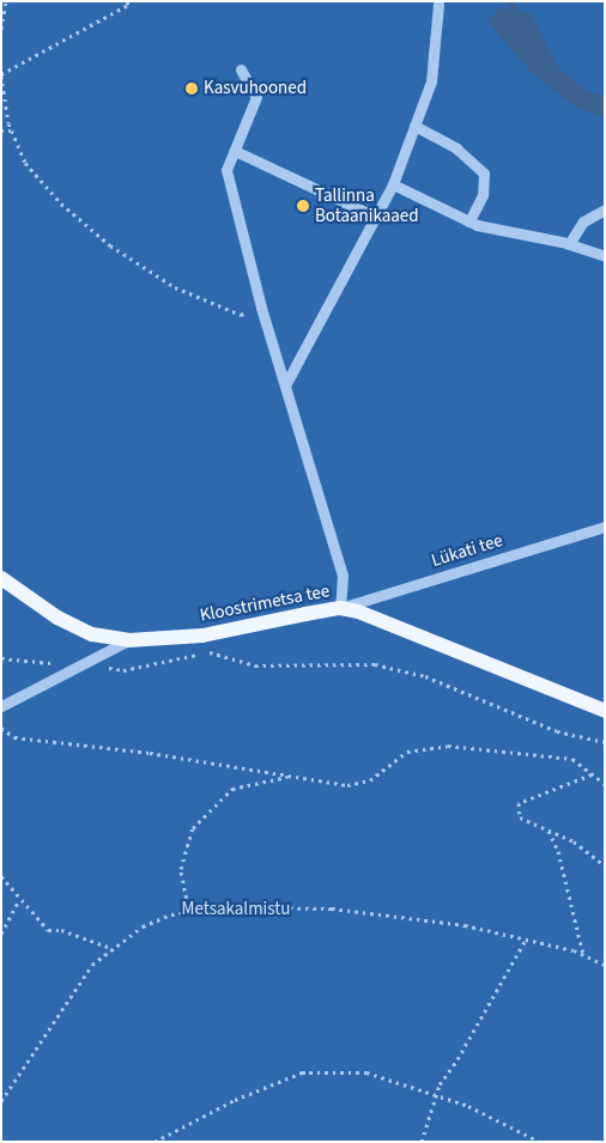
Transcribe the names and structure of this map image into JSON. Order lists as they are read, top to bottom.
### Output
{
  "streets": {
    "main road": ["Kloostrimetsa tee"],
    "street": ["Lükati tee"]
  },
  "crossings": [
    ["Lükati tee", "Kloostrimetsa tee"]
  ],
  "parks": ["Metsakalmistu"],
  "places": ["Kasvuhooned", "Tallinna Botaanikaaed"]
}
